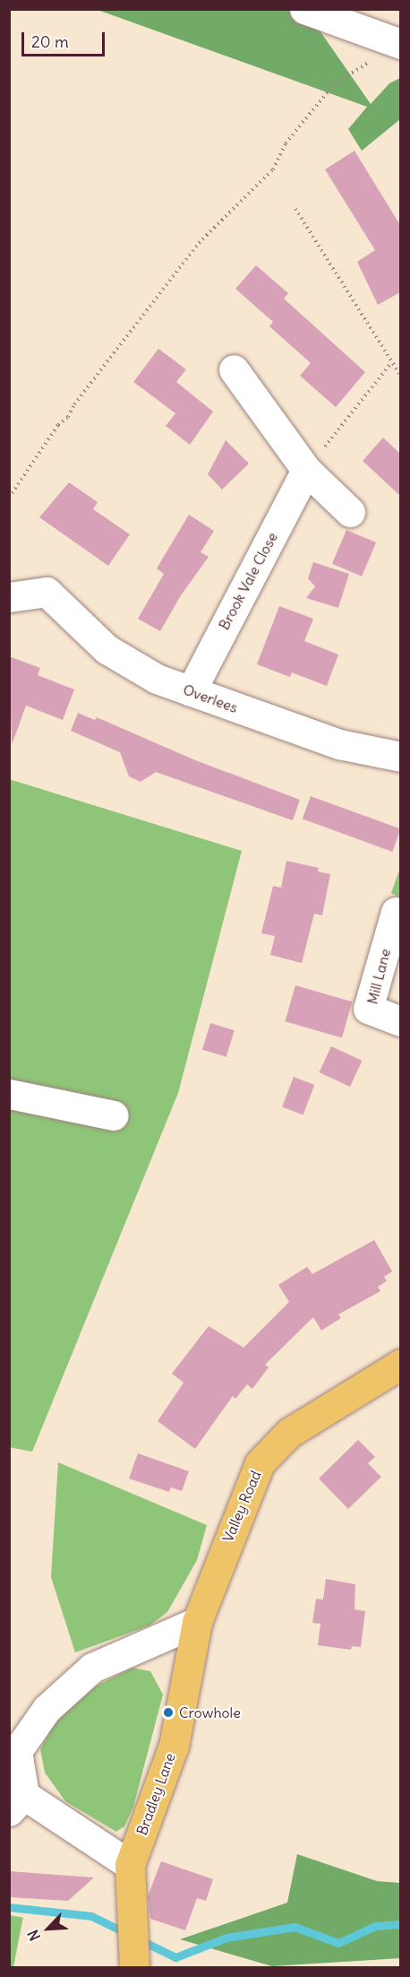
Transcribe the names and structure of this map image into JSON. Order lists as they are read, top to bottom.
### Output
{
  "streets": {
    "main road": ["Valley Road", "Bradley Lane"],
    "street": ["Brook Vale Close", "Overlees", "Mill Lane"]
  },
  "crossings": [
    ["Brook Vale Close", "Overlees"],
    ["Valley Road", "Bradley Lane"]
  ],
  "places": ["Crowhole"],
  "scale_bar": "20 m",
  "north": "bottom left"
}
